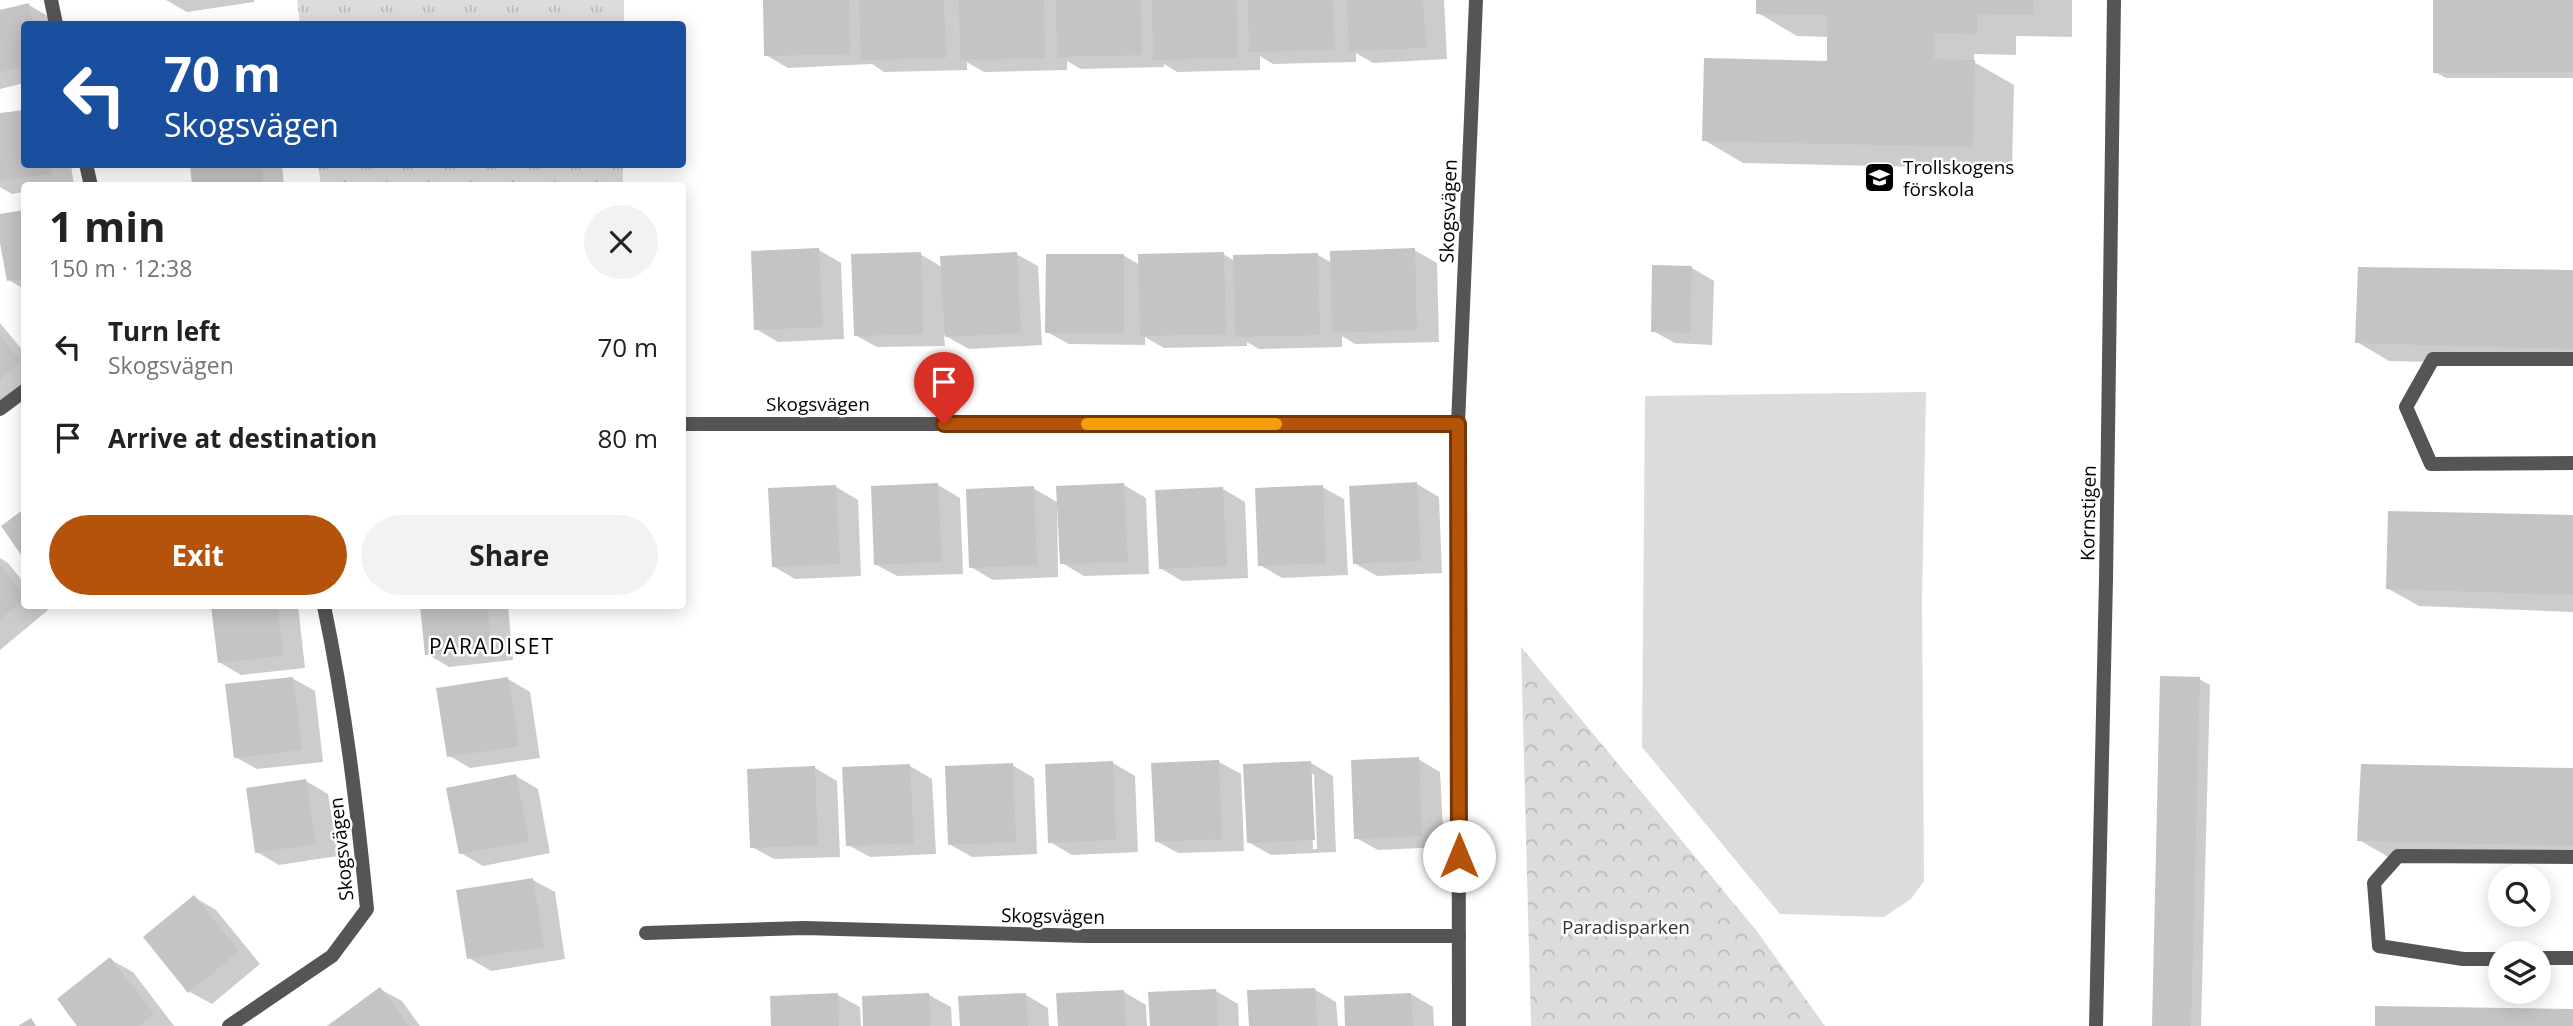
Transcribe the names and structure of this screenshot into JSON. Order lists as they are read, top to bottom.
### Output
{
  "streets": {
    "street": ["Skogsvägen", "Kornstigen"]
  },
  "districts": ["PARADISET"],
  "parks": ["Paradisparken"],
  "places": {
    "school or university": ["Trollskogens förskola"]
  },
  "page": {
    "turn": ["70 m", "Skogsvägen"],
    "heading": ["1 min", "150 m · 12:38"],
    "list": [
      {
        "name": "Turn left",
        "note": "Skogsvägen",
        "value": "70 m"
      },
      {
        "name": "Arrive at destination",
        "value": "80 m"
      }
    ],
    "buttons": ["Exit", "Share"]
  }
}
